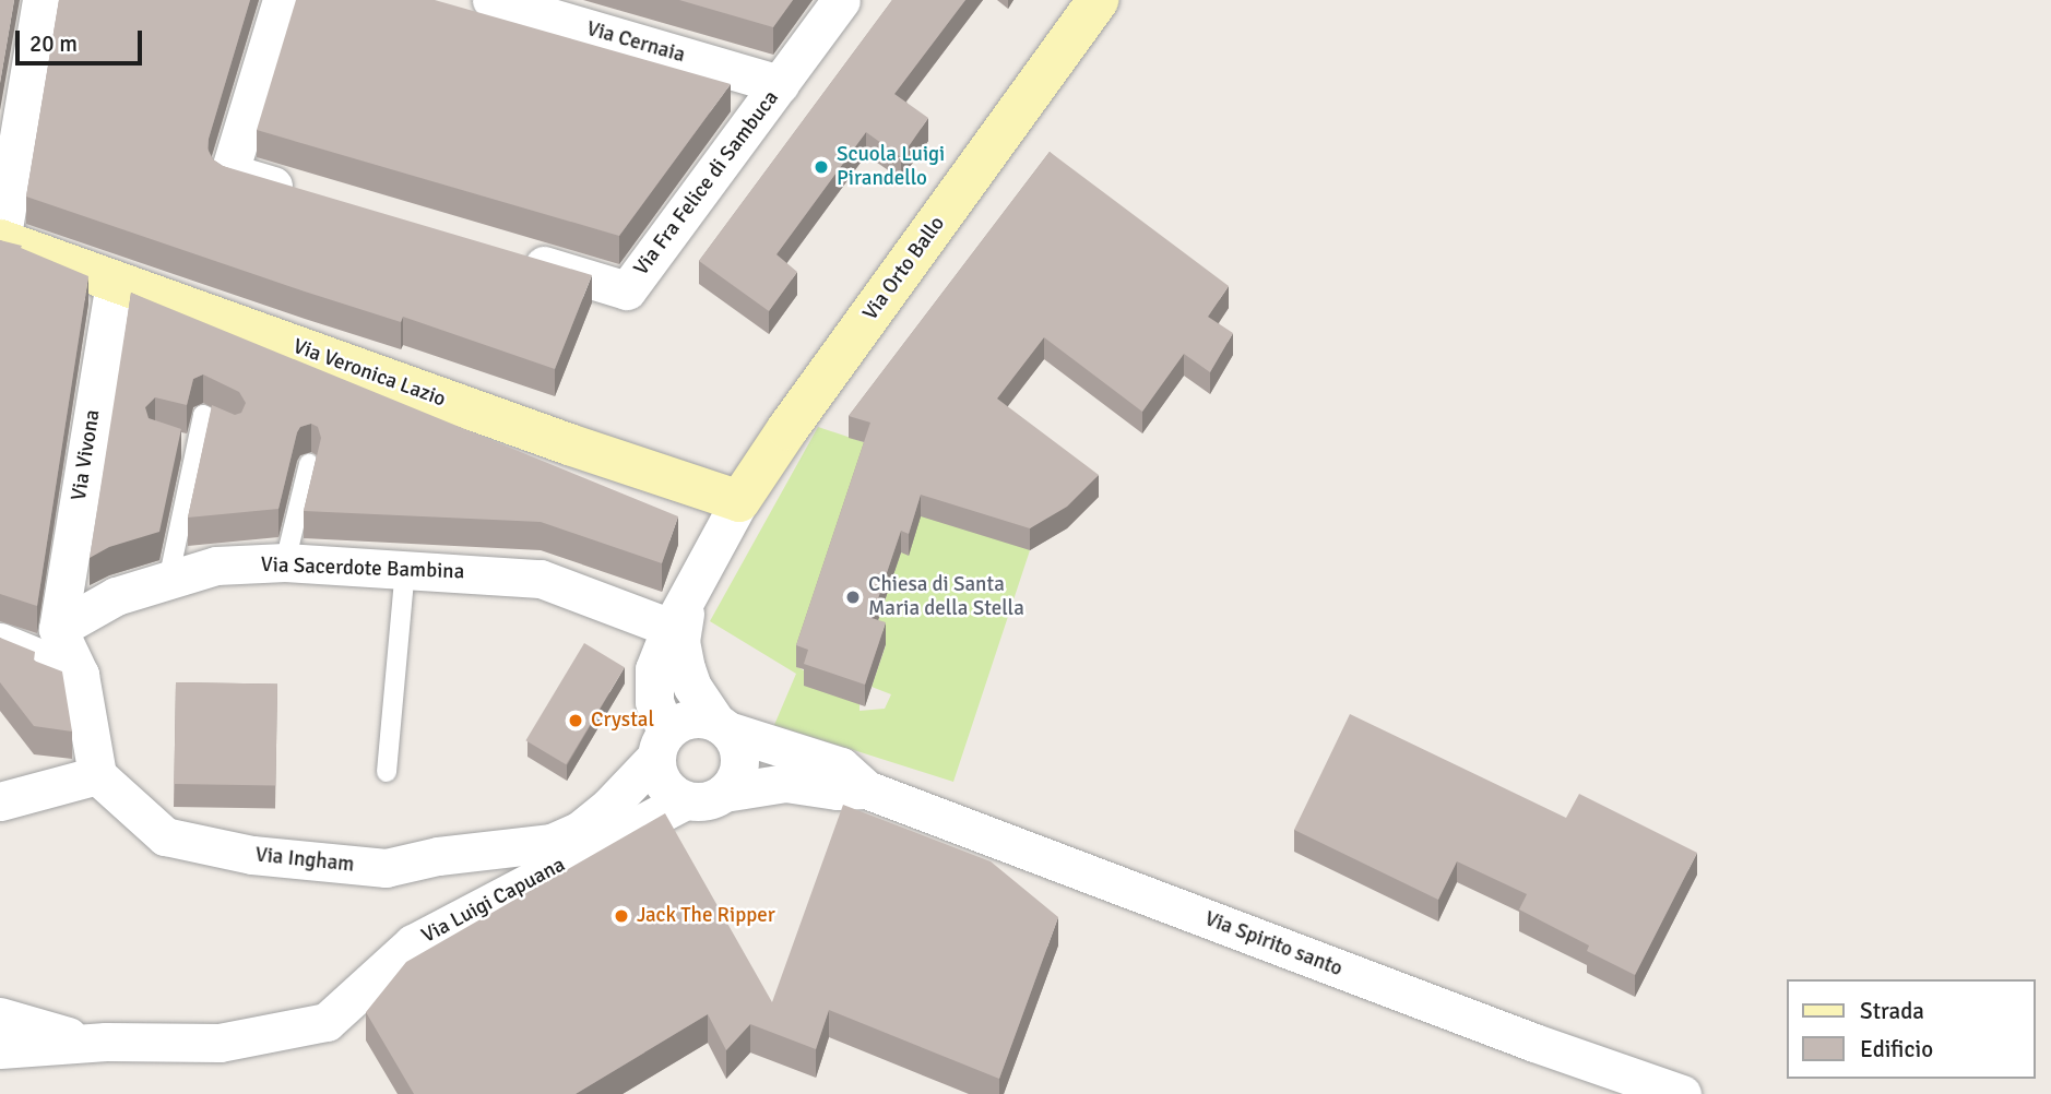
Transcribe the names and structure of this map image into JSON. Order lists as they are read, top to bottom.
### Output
{
  "streets": {
    "street": [
      "Via Cernaia",
      "Via Fra Felice di Sambuca",
      "Via Orto Ballo",
      "Via Veronica Lazio",
      "Via Vivona",
      "Via Sacerdote Bambina",
      "Via Ingham",
      "Via Luigi Capuana",
      "Via Spirito santo"
    ]
  },
  "crossings": [
    ["Via Cernaia", "Via Fra Felice di Sambuca"],
    ["Via Orto Ballo", "Via Veronica Lazio"],
    ["Via Veronica Lazio", "Via Vivona"],
    ["Via Vivona", "Via Sacerdote Bambina"],
    ["Via Ingham", "Via Luigi Capuana"]
  ],
  "places": [
    "Scuola Luigi Pirandello",
    "Chiesa di Santa Maria della Stella",
    "Crystal",
    "Jack The Ripper"
  ],
  "legend": ["Strada", "Edificio"],
  "scale_bar": "20 m"
}
